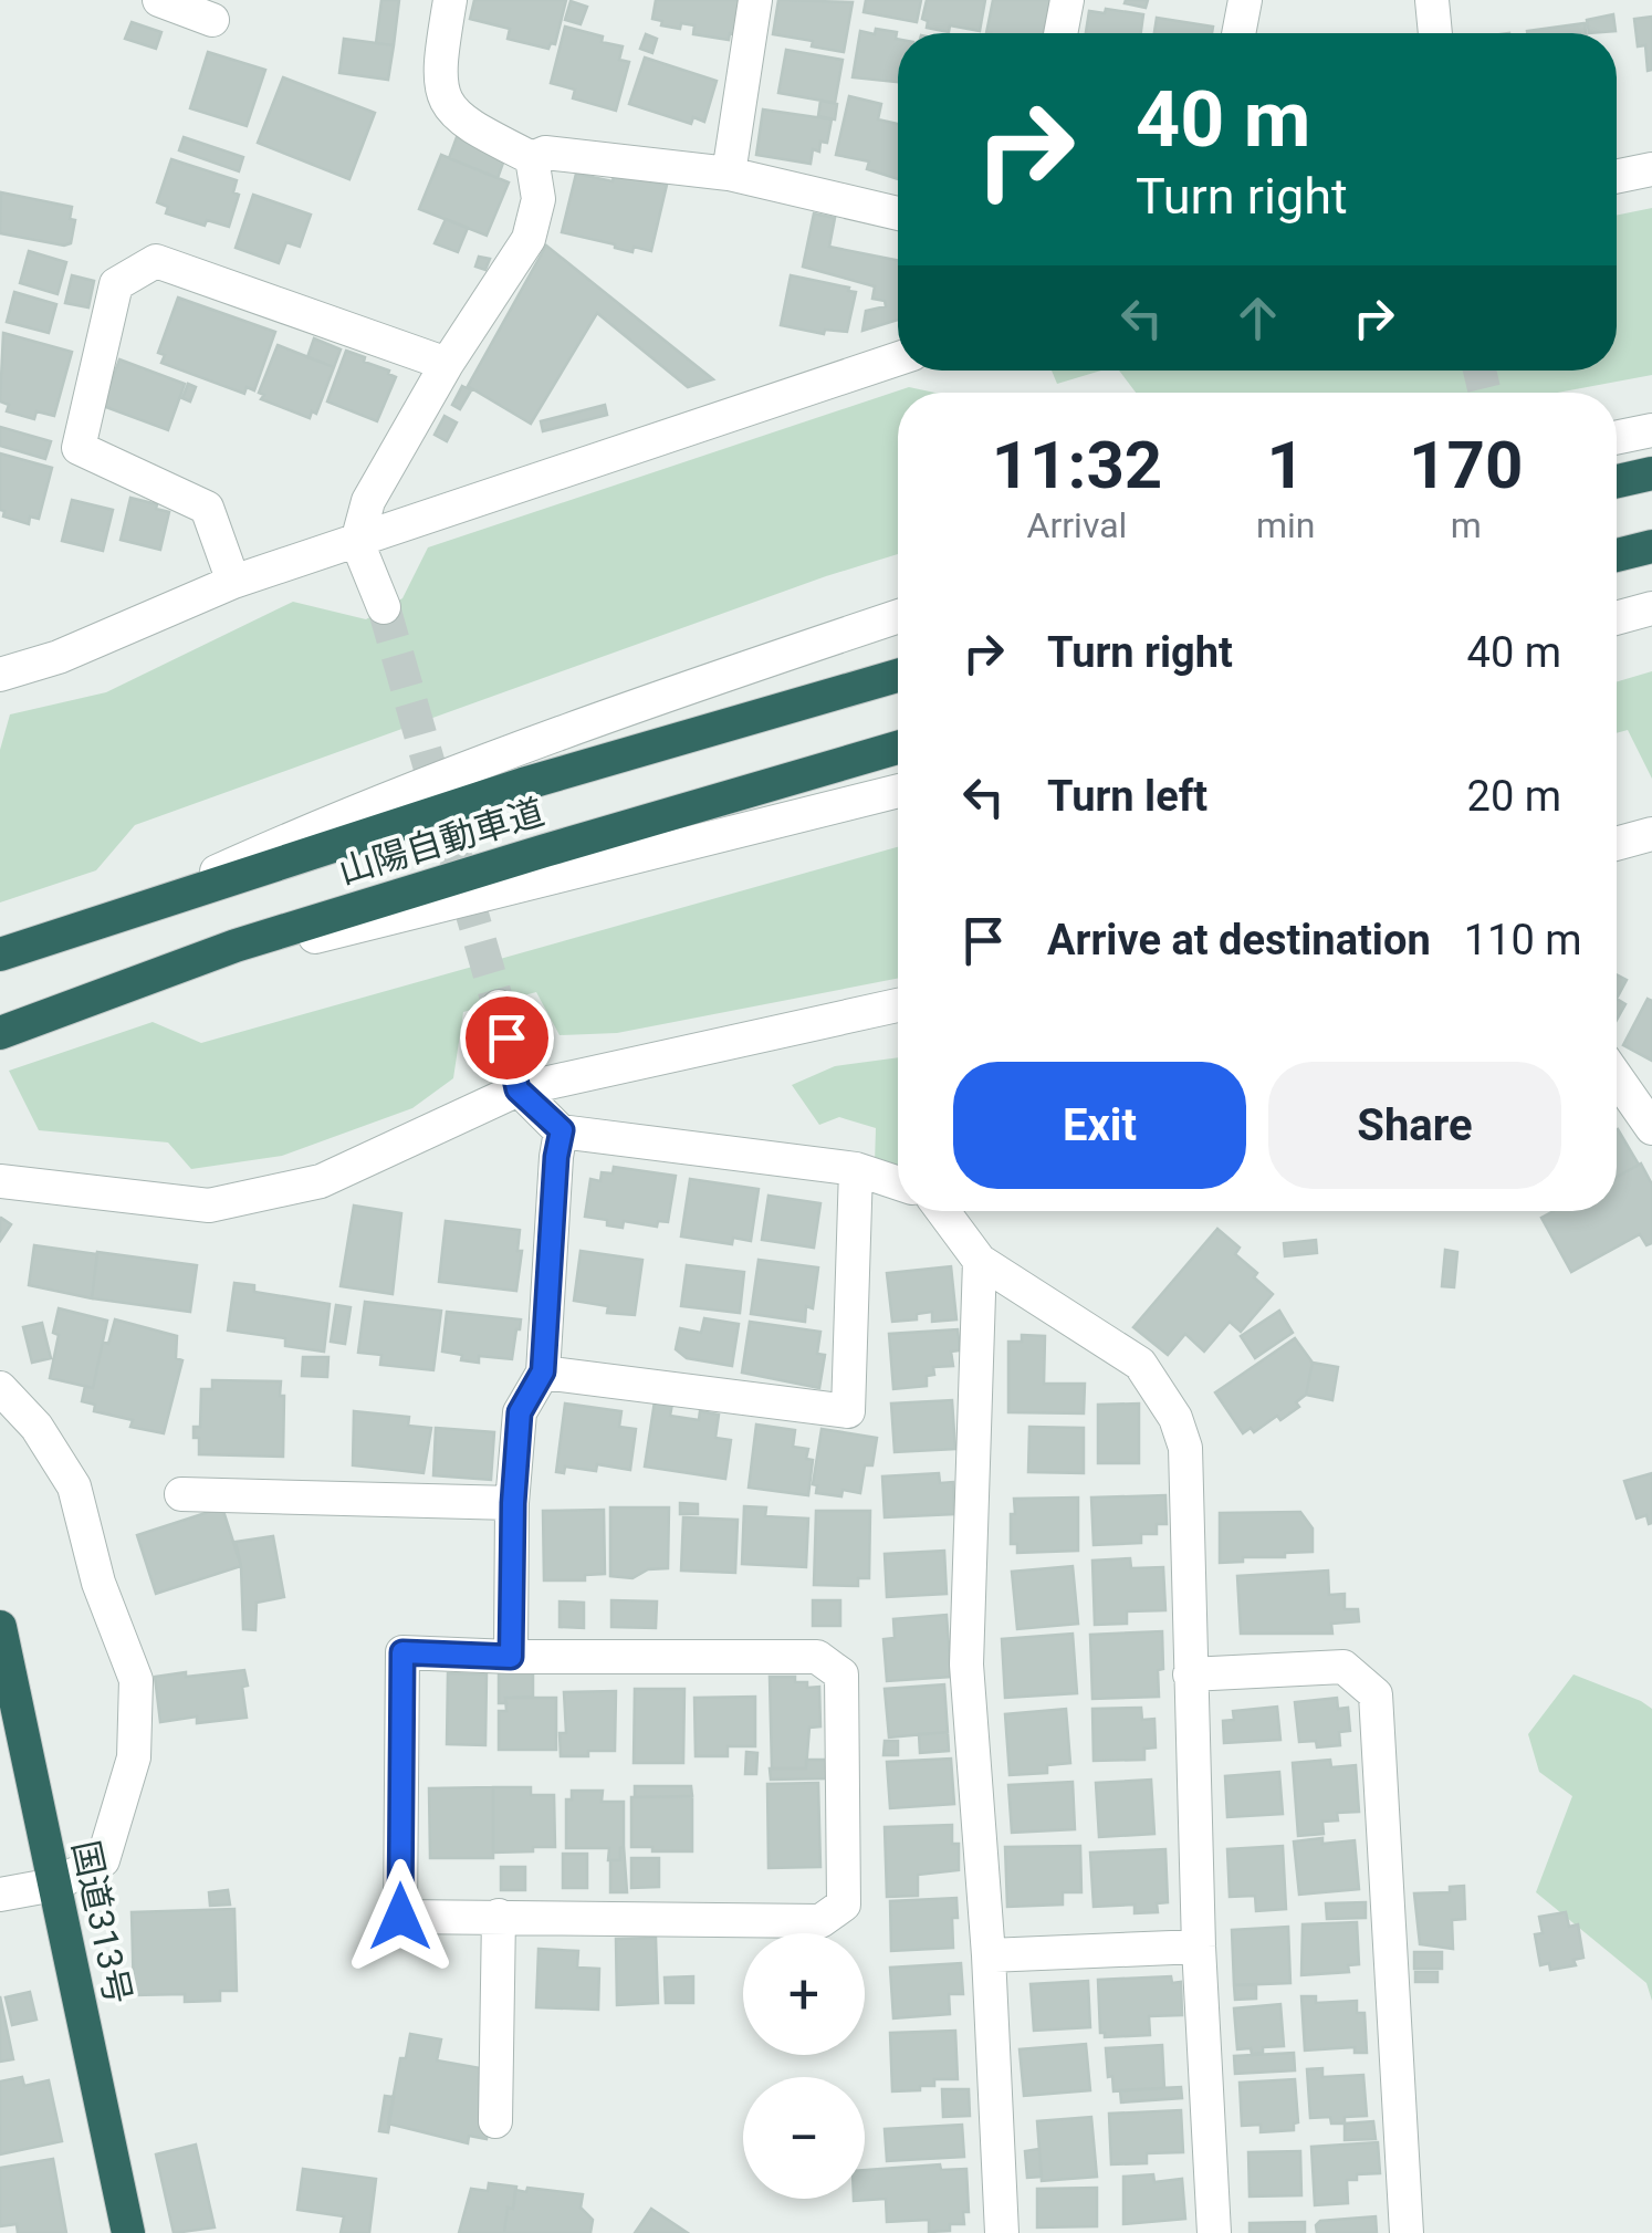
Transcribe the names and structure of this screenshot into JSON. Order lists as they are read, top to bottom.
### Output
{
  "streets": {
    "highway": ["山陽自動車道", "国道313号"]
  },
  "page": {
    "turn": ["40 m", "Turn right"],
    "eta": [
      "11:32",
      "Arrival",
      "1",
      "min",
      "170",
      "m"
    ],
    "list": [
      {
        "name": "Turn right",
        "value": "40 m"
      },
      {
        "name": "Turn left",
        "value": "20 m"
      },
      {
        "name": "Arrive at destination",
        "value": "110 m"
      }
    ],
    "buttons": ["Exit", "Share"],
    "map_buttons": ["+", "−"]
  }
}
